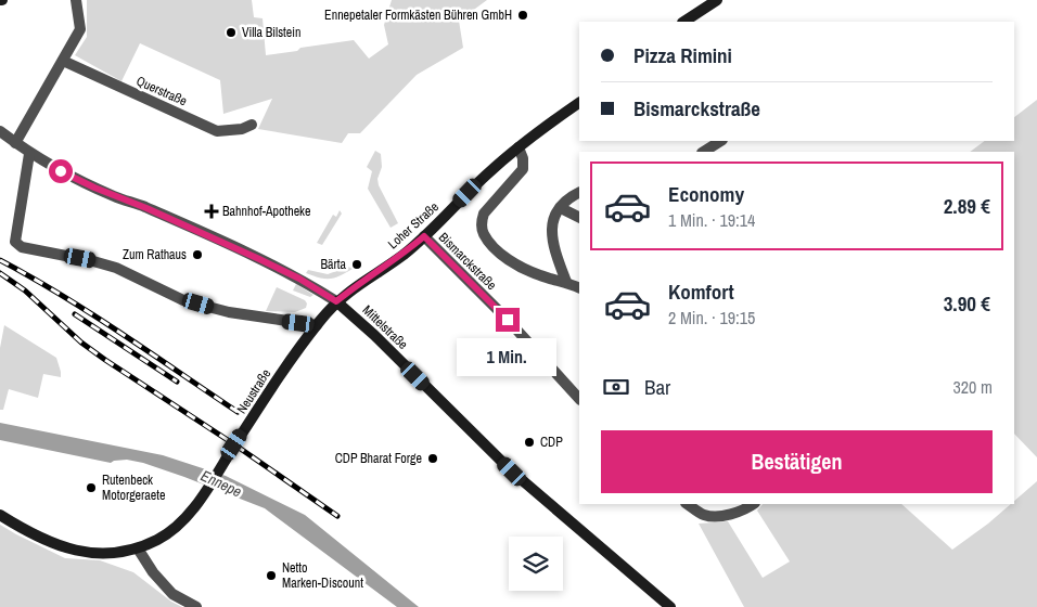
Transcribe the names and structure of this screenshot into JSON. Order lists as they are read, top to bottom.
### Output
{
  "streets": {
    "main road": ["Loher Straße", "Mittelstraße", "Neustraße"],
    "street": ["Querstraße", "Bismarckstraße"]
  },
  "crossings": [
    ["Loher Straße", "Bismarckstraße"],
    ["Loher Straße", "Mittelstraße"],
    ["Loher Straße", "Neustraße"],
    ["Mittelstraße", "Neustraße"]
  ],
  "water": ["Ennepe"],
  "places": {
    "other": [
      "Ennepetaler Formkästen Bühren GmbH",
      "Villa Bilstein",
      "Zum Rathaus",
      "Bärta",
      "CDP",
      "CDP Bharat Forge",
      "Rutenbeck Motorgeraete",
      "Netto Marken-Discount"
    ],
    "health": ["Bahnhof-Apotheke"]
  },
  "page": {
    "banner": ["Pizza Rimini", "Bismarckstraße"],
    "list": [
      {
        "name": "Economy",
        "note": "1 Min. · 19:14",
        "value": "2.89 €"
      },
      {
        "name": "Komfort",
        "note": "2 Min. · 19:15",
        "value": "3.90 €"
      }
    ],
    "bubble": "1 Min.",
    "pay": ["Bar", "320 m"],
    "buttons": "Bestätigen"
  }
}
